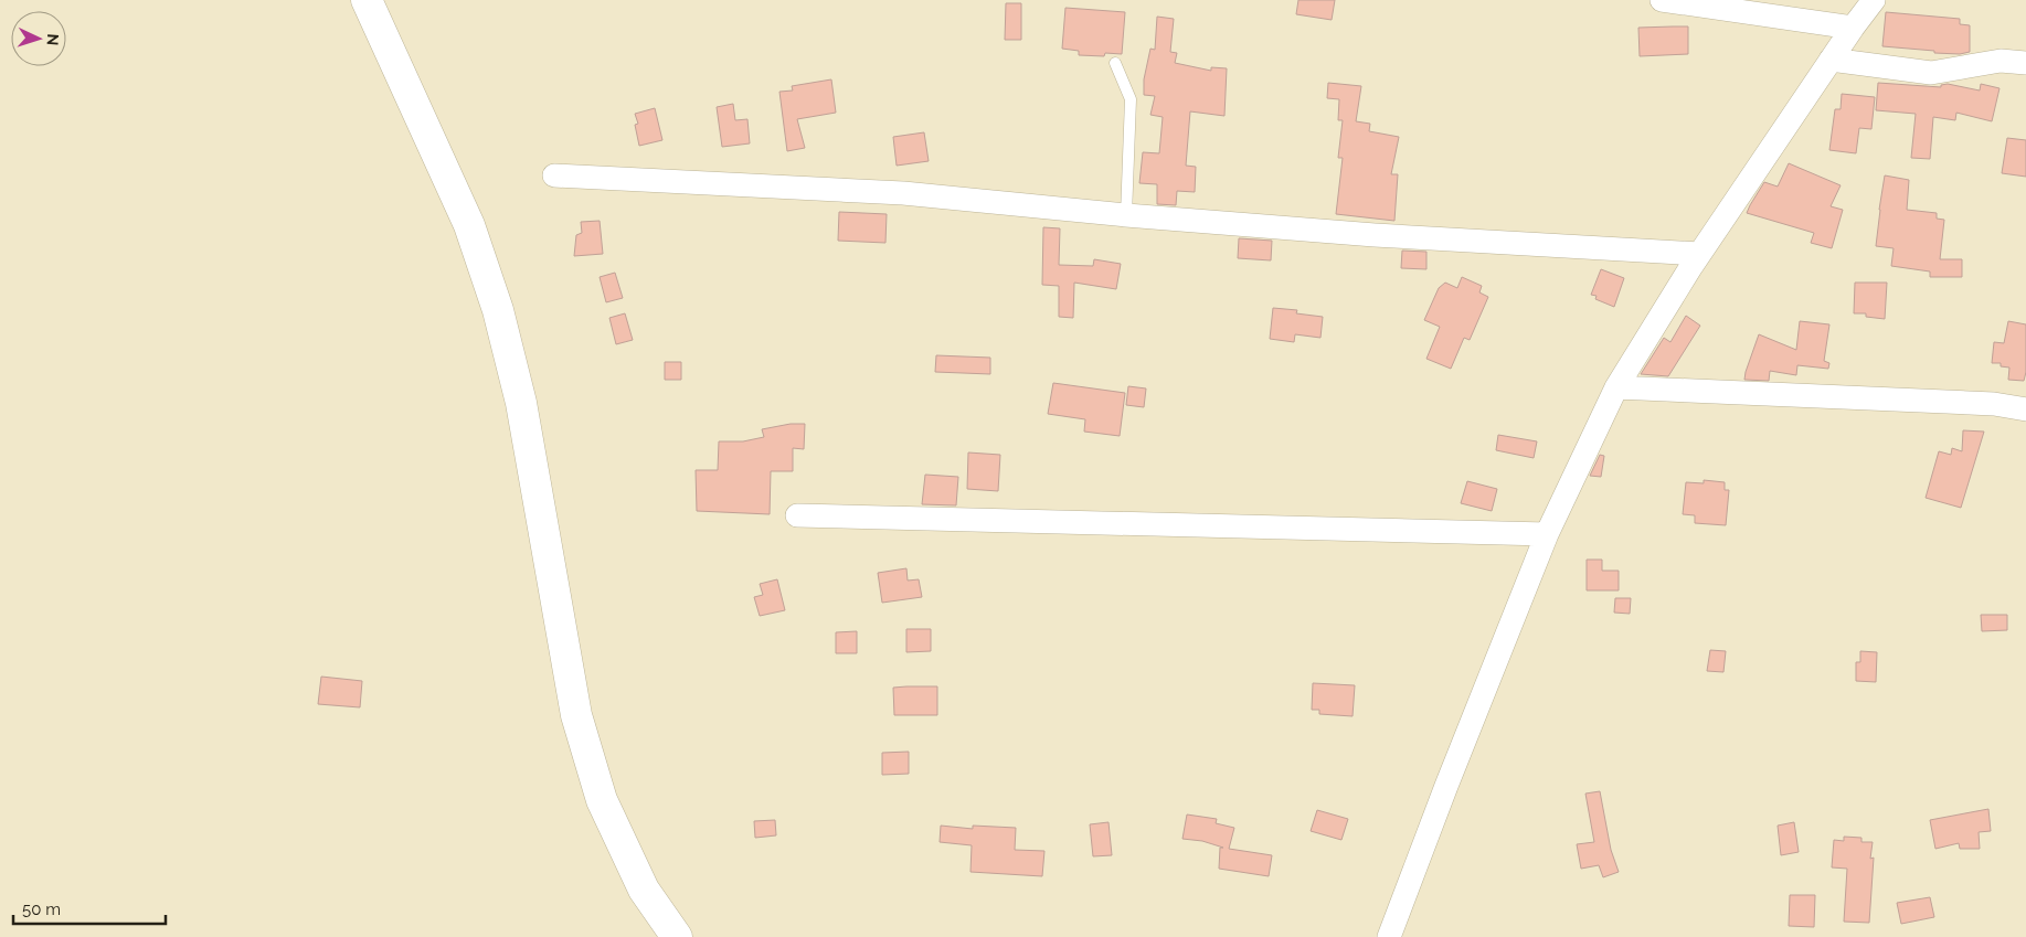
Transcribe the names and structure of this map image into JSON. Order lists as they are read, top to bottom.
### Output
{
  "scale_bar": "50 m",
  "north": "right"
}
